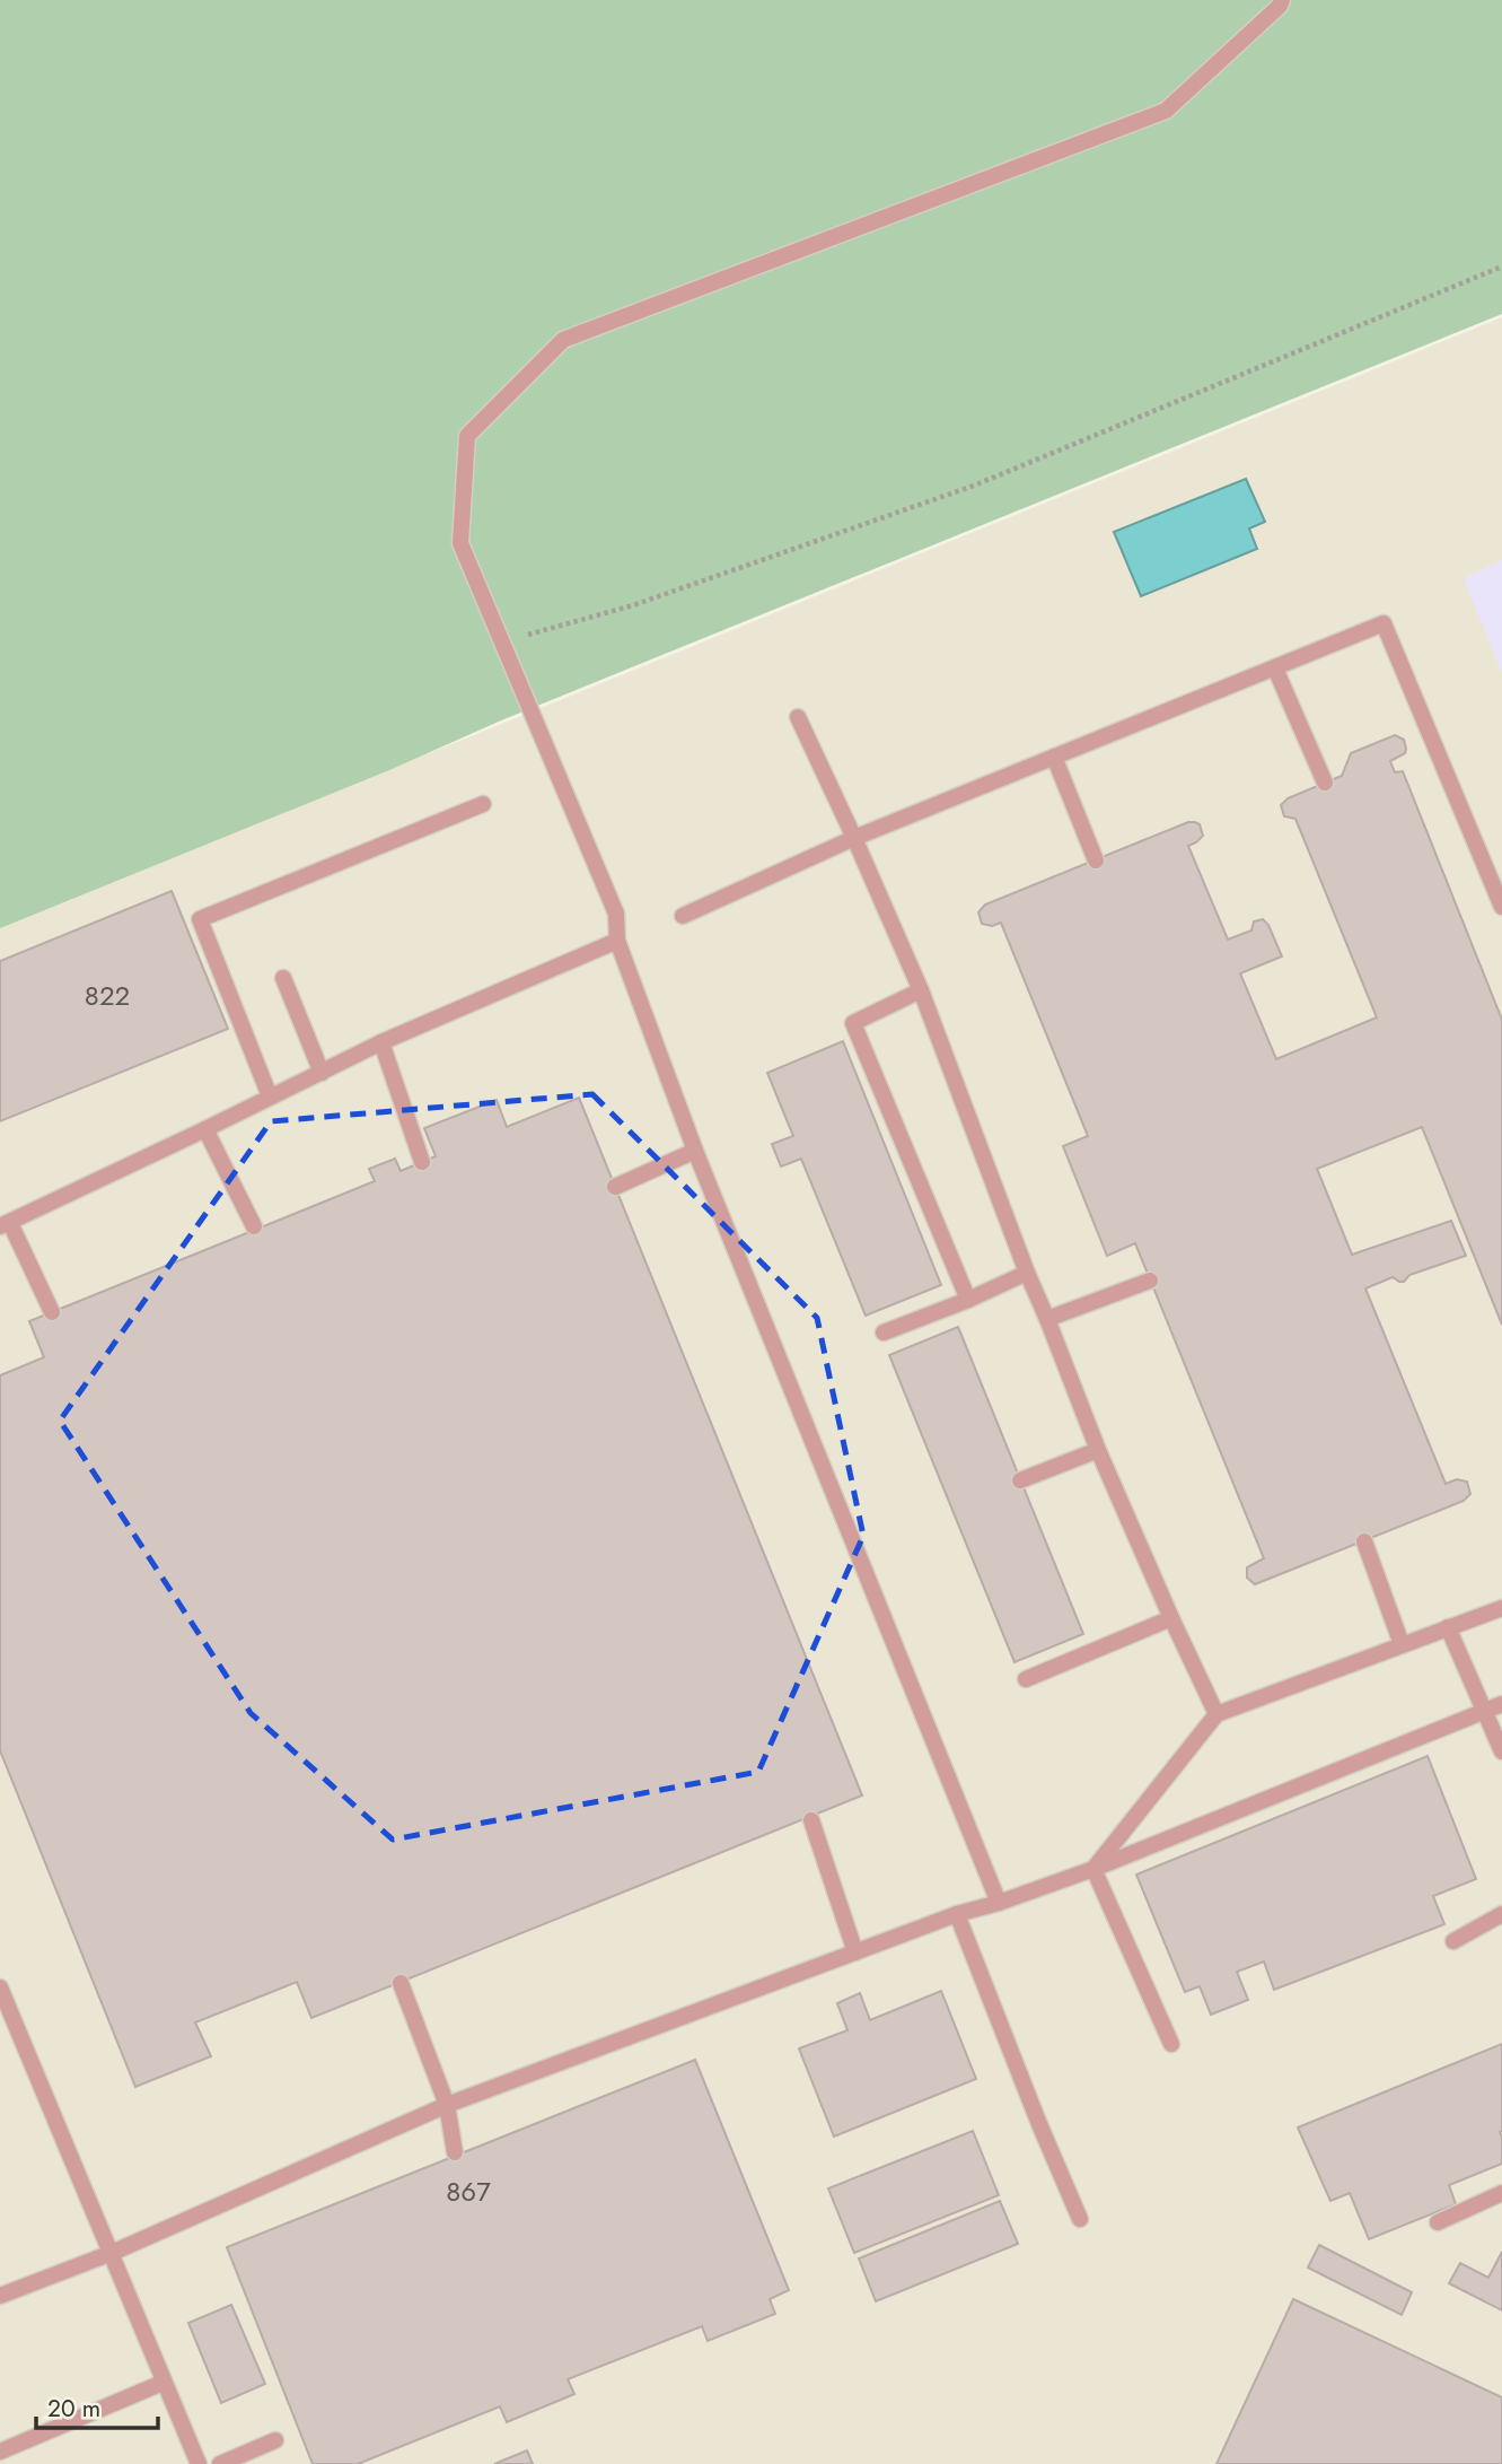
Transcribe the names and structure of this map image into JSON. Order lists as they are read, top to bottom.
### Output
{
  "house_numbers": ["822", "867"],
  "scale_bar": "20 m"
}
